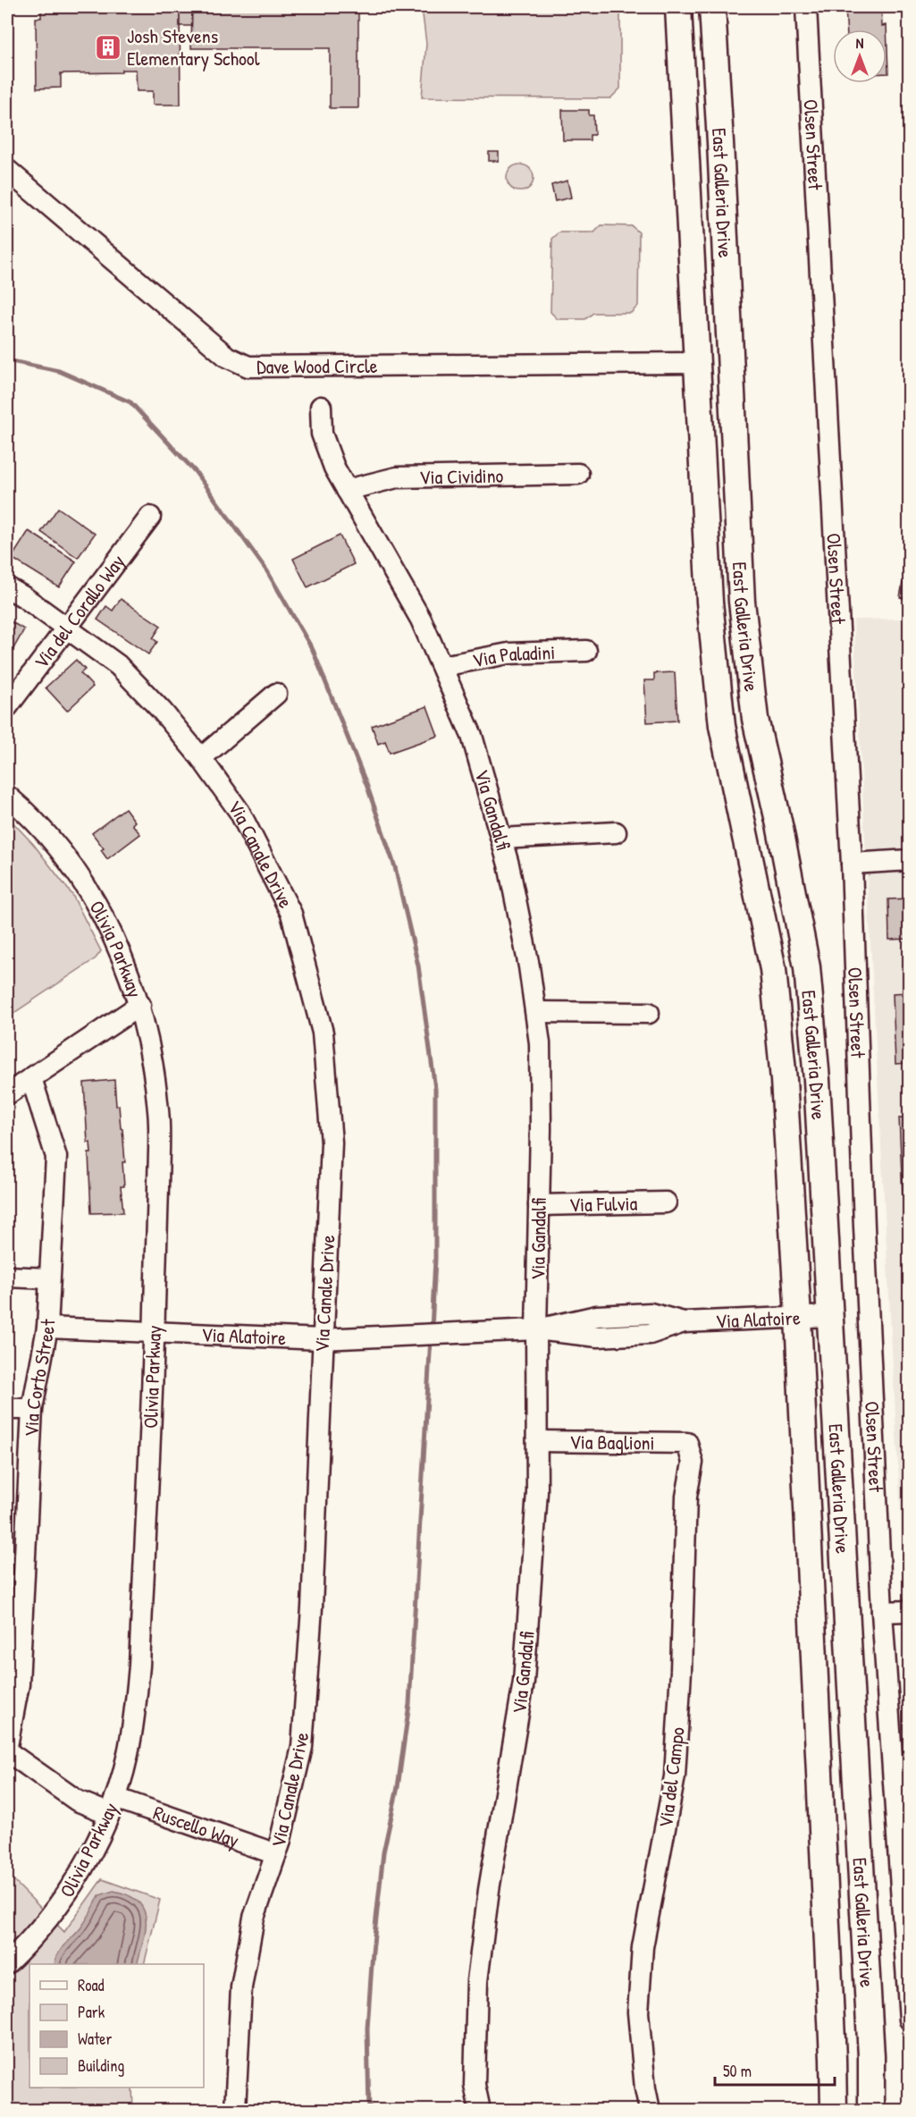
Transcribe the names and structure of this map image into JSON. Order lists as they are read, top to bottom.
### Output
{
  "streets": {
    "main road": ["East Galleria Drive"],
    "street": [
      "Olsen Street",
      "Dave Wood Circle",
      "Via Cividino",
      "Via del Corallo Way",
      "Via Paladini",
      "Via Gandalfi",
      "Via Canale Drive",
      "Olivia Parkway",
      "Via Fulvia",
      "Via Alatoire",
      "Via Corto Street",
      "Via Baglioni",
      "Via del Campo",
      "Ruscello Way"
    ]
  },
  "crossings": [
    ["East Galleria Drive", "Dave Wood Circle"],
    ["East Galleria Drive", "Via Alatoire"],
    ["Via Cividino", "Via Gandalfi"],
    ["Via del Corallo Way", "Via Canale Drive"],
    ["Via Paladini", "Via Gandalfi"],
    ["Via Gandalfi", "Via Fulvia"],
    ["Via Gandalfi", "Via Alatoire"],
    ["Via Gandalfi", "Via Baglioni"],
    ["Via Canale Drive", "Via Alatoire"],
    ["Via Canale Drive", "Ruscello Way"],
    ["Olivia Parkway", "Via Alatoire"],
    ["Olivia Parkway", "Ruscello Way"],
    ["Via Alatoire", "Via Corto Street"],
    ["Via Baglioni", "Via del Campo"]
  ],
  "places": {
    "building": ["Josh Stevens Elementary School"]
  },
  "legend": [
    "Road",
    "Park",
    "Water",
    "Building"
  ],
  "scale_bar": "50 m",
  "north": "top"
}
